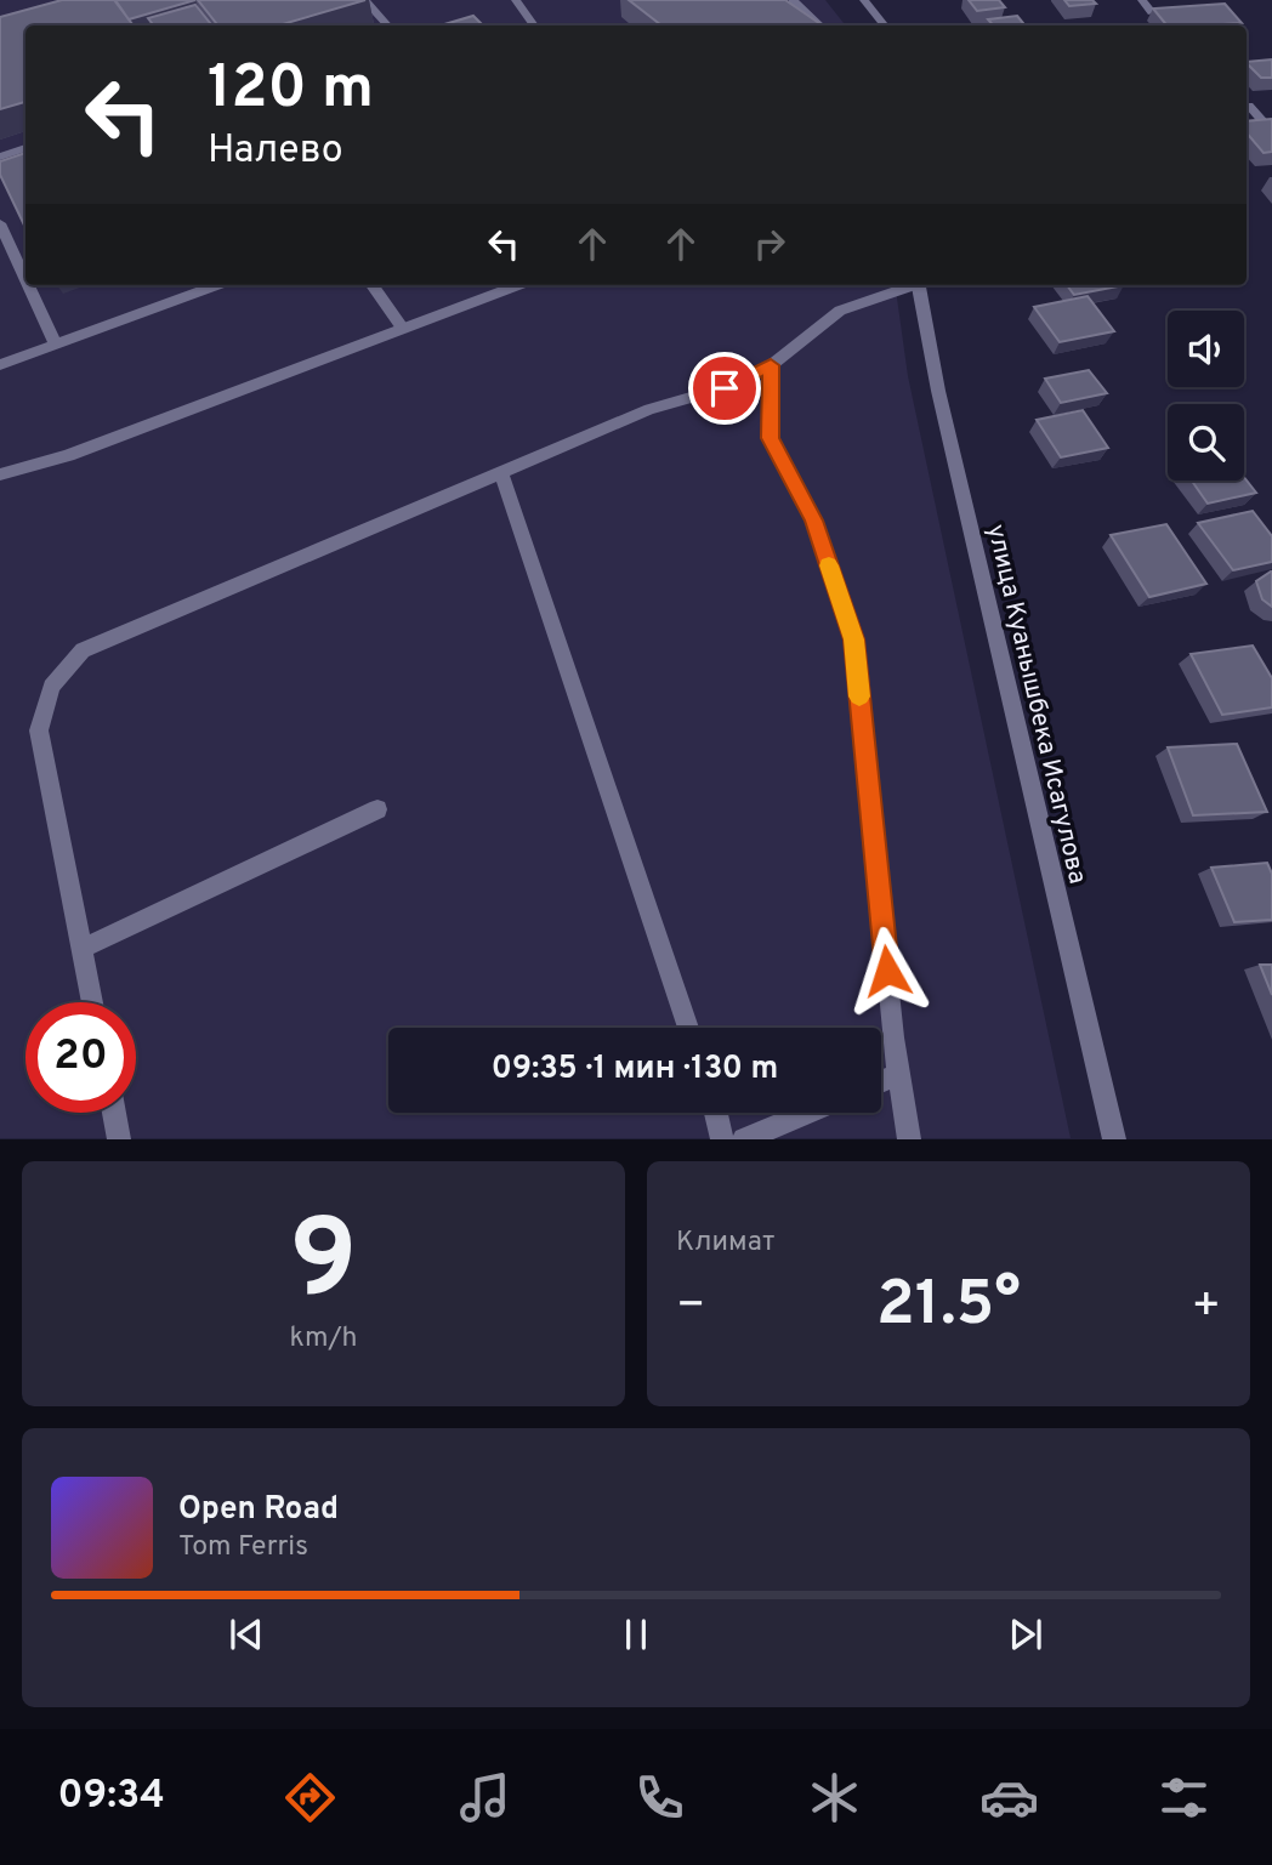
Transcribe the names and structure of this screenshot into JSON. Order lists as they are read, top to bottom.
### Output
{
  "streets": {
    "street": ["улица Куанышбека Исагулова"]
  },
  "page": {
    "turn": ["120 m", "Налево"],
    "limit": "20",
    "trip": "09:35 · 1 мин · 130 m",
    "tile": [
      ["9", "km/h"],
      "Климат"
    ],
    "heat": ["−", "21.5°", "+"],
    "song": ["Open Road", "Tom Ferris"],
    "tabs": "09:34"
  }
}
